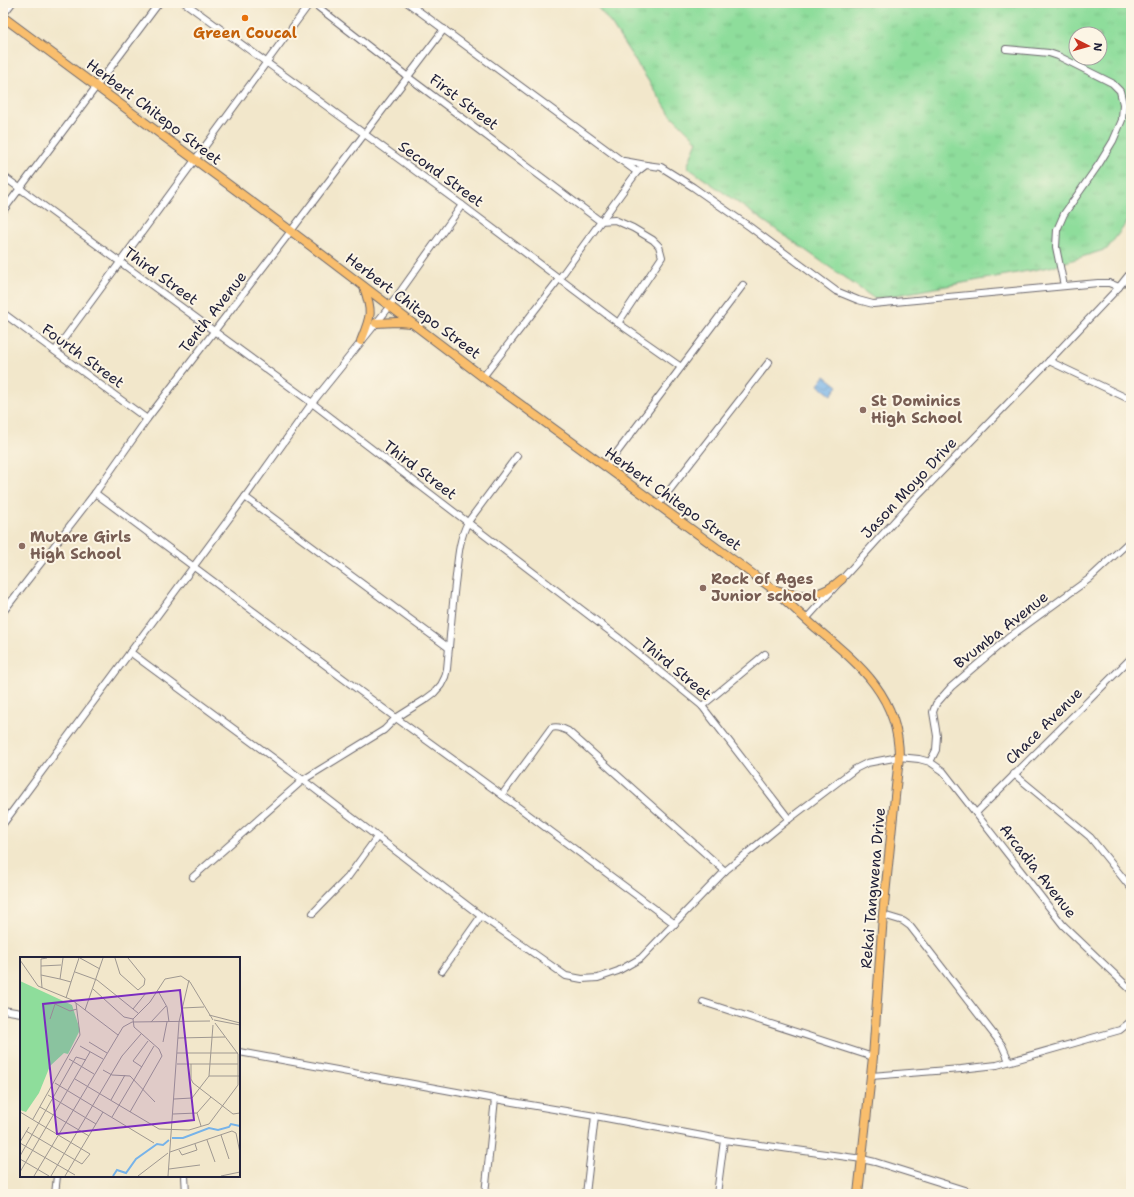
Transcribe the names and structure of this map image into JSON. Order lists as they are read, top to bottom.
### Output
{
  "streets": {
    "main road": ["Herbert Chitepo Street", "Rekai Tangwena Drive"],
    "street": [
      "First Street",
      "Second Street",
      "Third Street",
      "Tenth Avenue",
      "Fourth Street",
      "Jason Moyo Drive",
      "Bvumba Avenue",
      "Chace Avenue",
      "Arcadia Avenue"
    ]
  },
  "crossings": [
    ["First Street", "Tenth Avenue"],
    ["Herbert Chitepo Street", "Tenth Avenue"],
    ["Herbert Chitepo Street", "Jason Moyo Drive"],
    ["Herbert Chitepo Street", "Rekai Tangwena Drive"],
    ["Second Street", "Tenth Avenue"],
    ["Third Street", "Tenth Avenue"],
    ["Tenth Avenue", "Fourth Street"],
    ["Jason Moyo Drive", "Rekai Tangwena Drive"],
    ["Bvumba Avenue", "Arcadia Avenue"],
    ["Chace Avenue", "Arcadia Avenue"]
  ],
  "places": [
    "Green Coucal",
    "St Dominics High School",
    "Mutare Girls High School",
    "Rock of Ages Junior school"
  ],
  "north": "right"
}
